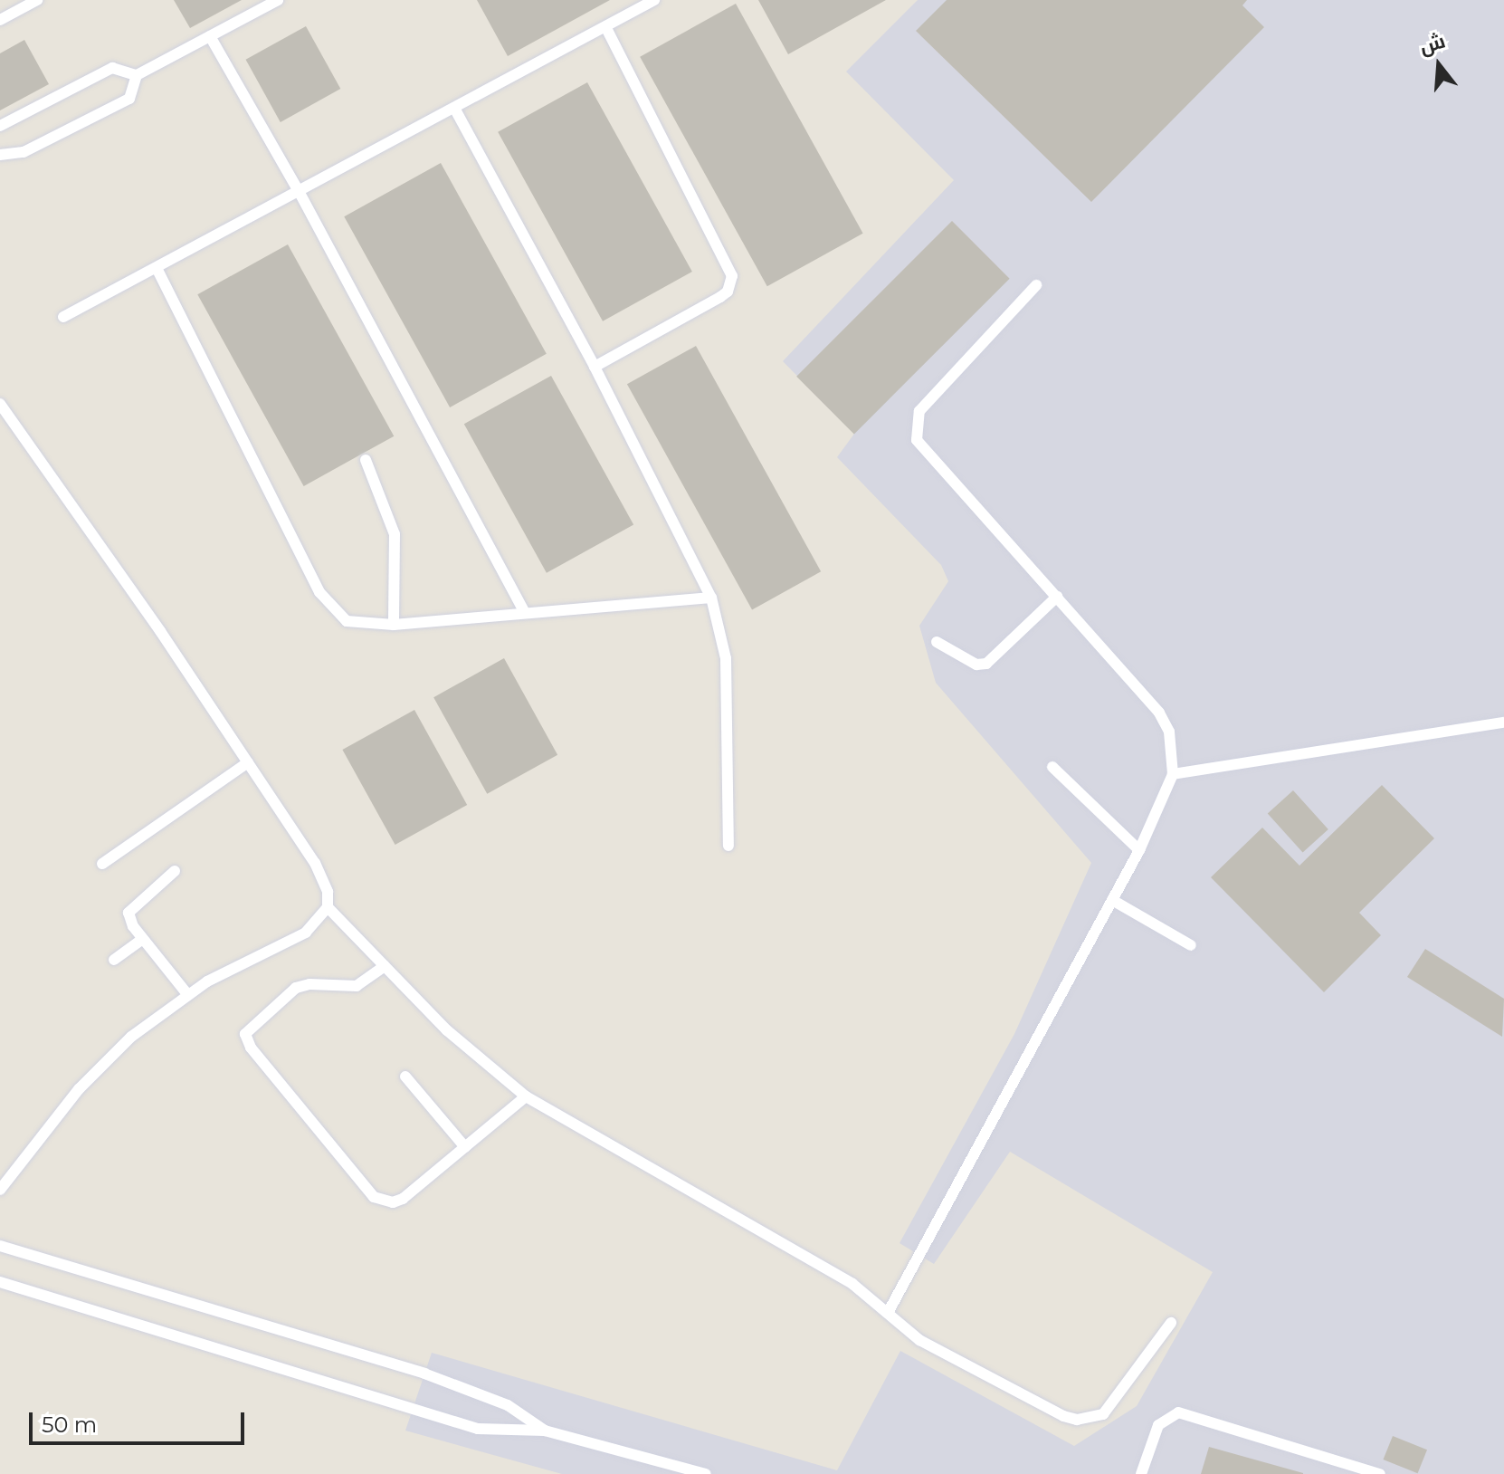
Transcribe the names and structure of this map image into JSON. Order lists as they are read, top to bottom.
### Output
{
  "scale_bar": "50 m",
  "north": "top"
}
